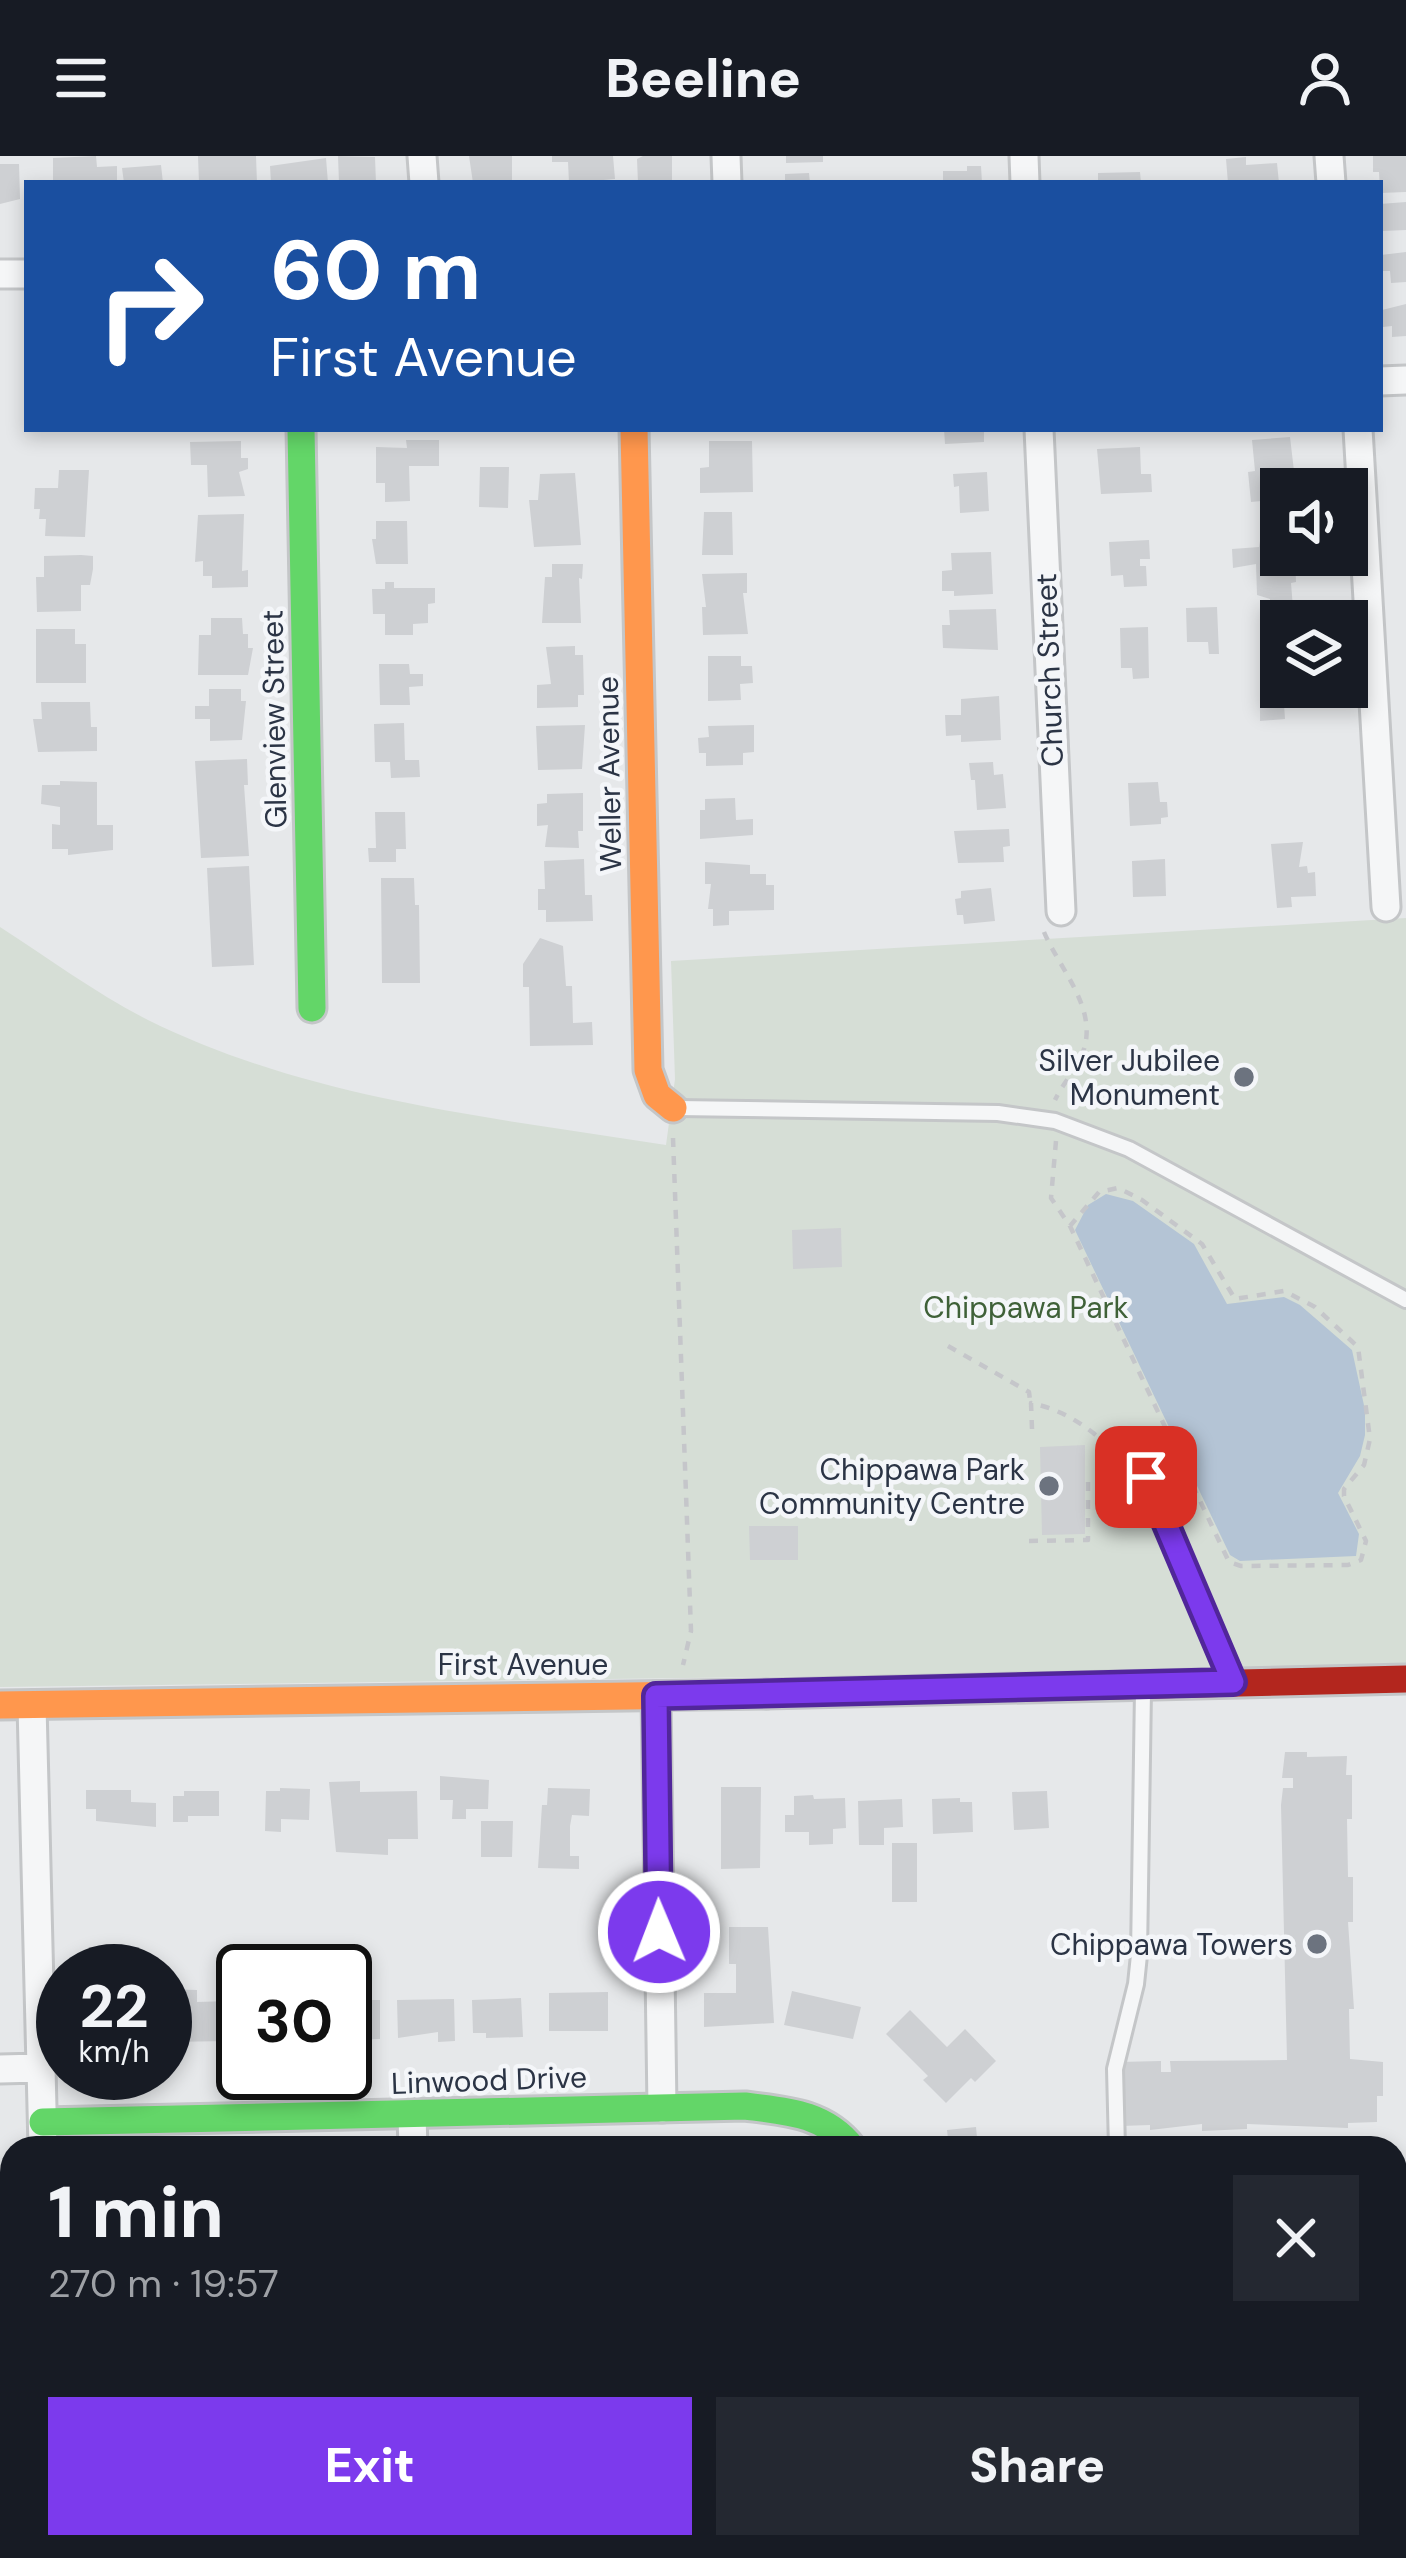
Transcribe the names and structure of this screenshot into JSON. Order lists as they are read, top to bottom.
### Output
{
  "streets": {
    "street": [
      "Church Street",
      "Glenview Street",
      "Weller Avenue",
      "First Avenue",
      "Linwood Drive"
    ]
  },
  "parks": ["Chippawa Park"],
  "places": ["Silver Jubilee Monument", "Chippawa Park Community Centre", "Chippawa Towers"],
  "page": {
    "header": "Beeline",
    "turn": ["60 m", "First Avenue"],
    "speed": "22 km/h",
    "limit": "30",
    "heading": ["1 min", "270 m · 19:57"],
    "buttons": ["Exit", "Share"]
  }
}
